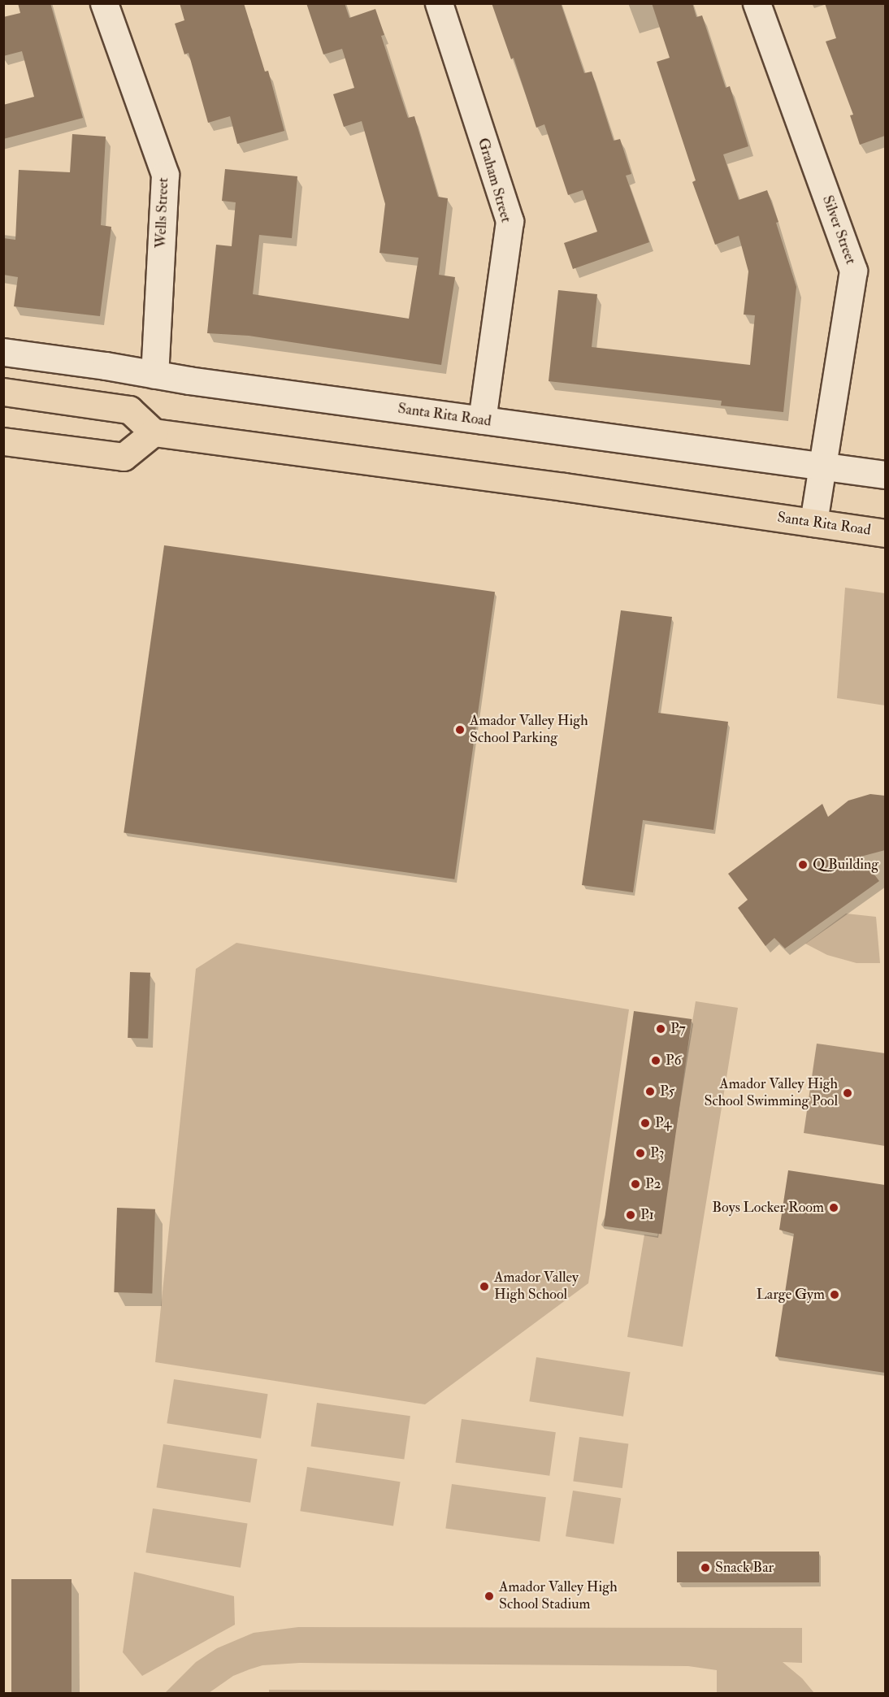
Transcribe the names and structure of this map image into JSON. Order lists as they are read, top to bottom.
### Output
{
  "streets": {
    "main road": ["Santa Rita Road"],
    "street": ["Graham Street", "Wells Street", "Silver Street"]
  },
  "crossings": [
    ["Graham Street", "Santa Rita Road"],
    ["Wells Street", "Santa Rita Road"],
    ["Silver Street", "Santa Rita Road"]
  ],
  "places": [
    "Amador Valley High School Parking",
    "Q Building",
    "P7",
    "P6",
    "P5",
    "Amador Valley High School Swimming Pool",
    "P4",
    "P3",
    "P2",
    "Boys Locker Room",
    "P1",
    "Amador Valley High School",
    "Large Gym",
    "Snack Bar",
    "Amador Valley High School Stadium"
  ]
}
